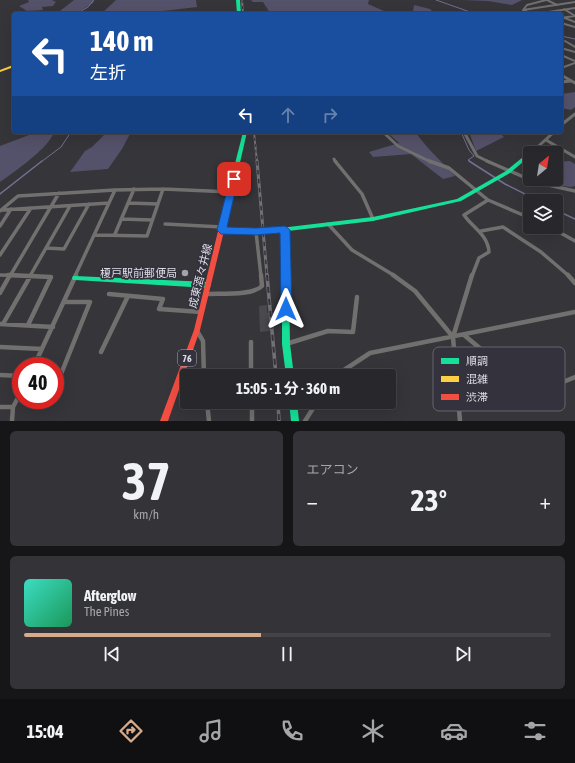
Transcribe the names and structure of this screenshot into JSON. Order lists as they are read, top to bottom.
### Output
{
  "streets": {
    "street": ["成東酒々井線", "76"]
  },
  "places": ["榎戸駅前郵便局"],
  "legend": ["順調", "混雑", "渋滞"],
  "north": "top right",
  "page": {
    "turn": ["140 m", "左折"],
    "limit": "40",
    "trip": "15:05 · 1 分 · 360 m",
    "tile": [
      ["37", "km/h"],
      "エアコン"
    ],
    "heat": ["−", "23°", "+"],
    "song": ["Afterglow", "The Pines"],
    "tabs": "15:04"
  }
}
